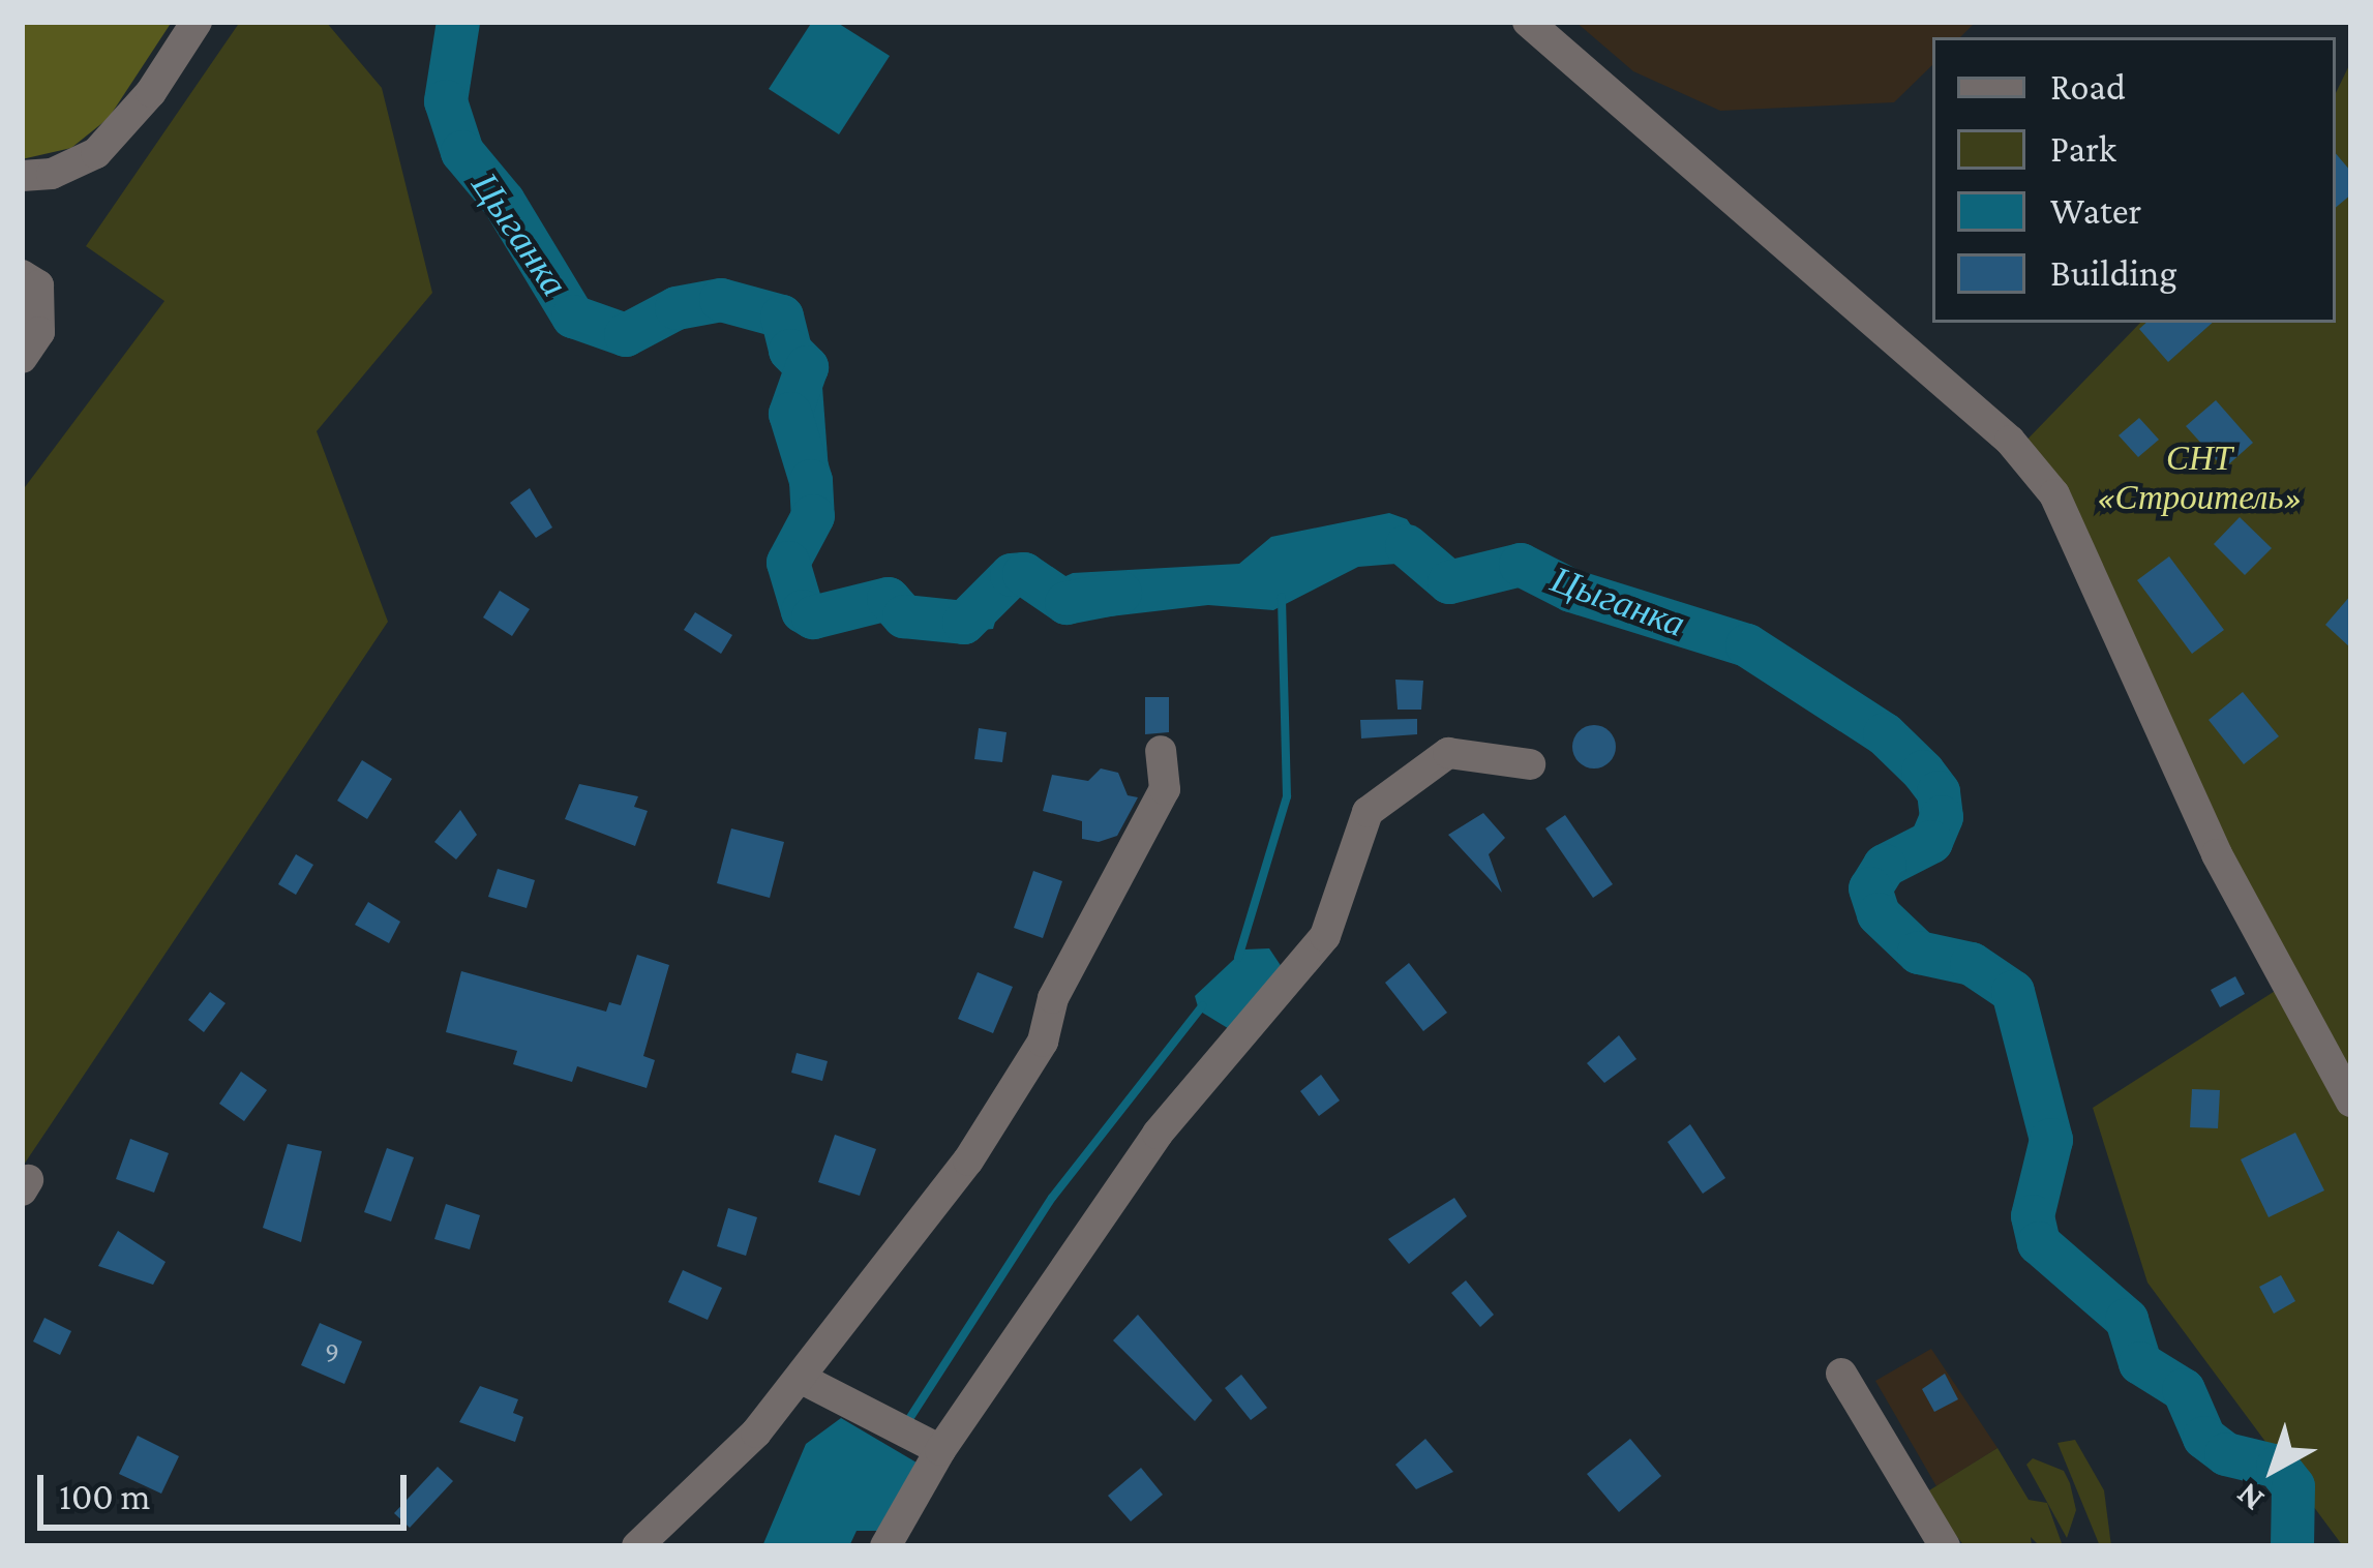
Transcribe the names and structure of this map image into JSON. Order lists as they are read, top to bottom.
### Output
{
  "water": ["Цыганка"],
  "parks": ["СНТ «Строитель»"],
  "house_numbers": ["9"],
  "legend": [
    "Road",
    "Park",
    "Water",
    "Building"
  ],
  "scale_bar": "100 m",
  "north": "bottom left"
}
